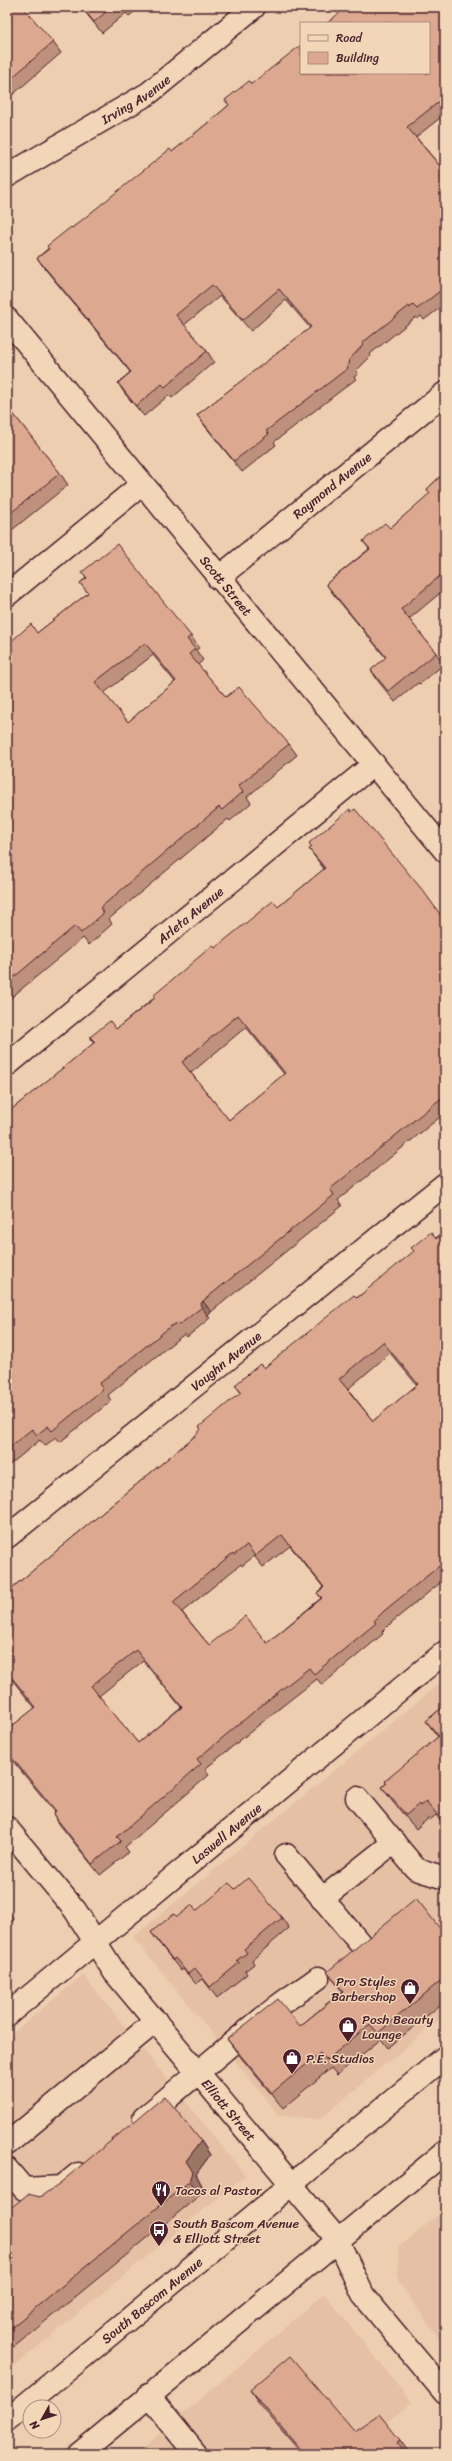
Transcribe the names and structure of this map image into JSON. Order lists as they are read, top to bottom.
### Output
{
  "streets": {
    "street": [
      "Irving Avenue",
      "Raymond Avenue",
      "Scott Street",
      "Arleta Avenue",
      "Vaughn Avenue",
      "Laswell Avenue",
      "Elliott Street",
      "South Bascom Avenue"
    ]
  },
  "crossings": [
    ["Raymond Avenue", "Scott Street"],
    ["Scott Street", "Arleta Avenue"],
    ["Laswell Avenue", "Elliott Street"],
    ["Elliott Street", "South Bascom Avenue"]
  ],
  "places": {
    "shop": ["Pro Styles Barbershop", "Posh Beauty Lounge", "P.E. Studios"],
    "restaurant": ["Tacos al Pastor"],
    "bus stop": ["South Bascom Avenue & Elliott Street"]
  },
  "legend": ["Road", "Building"],
  "north": "bottom left"
}
